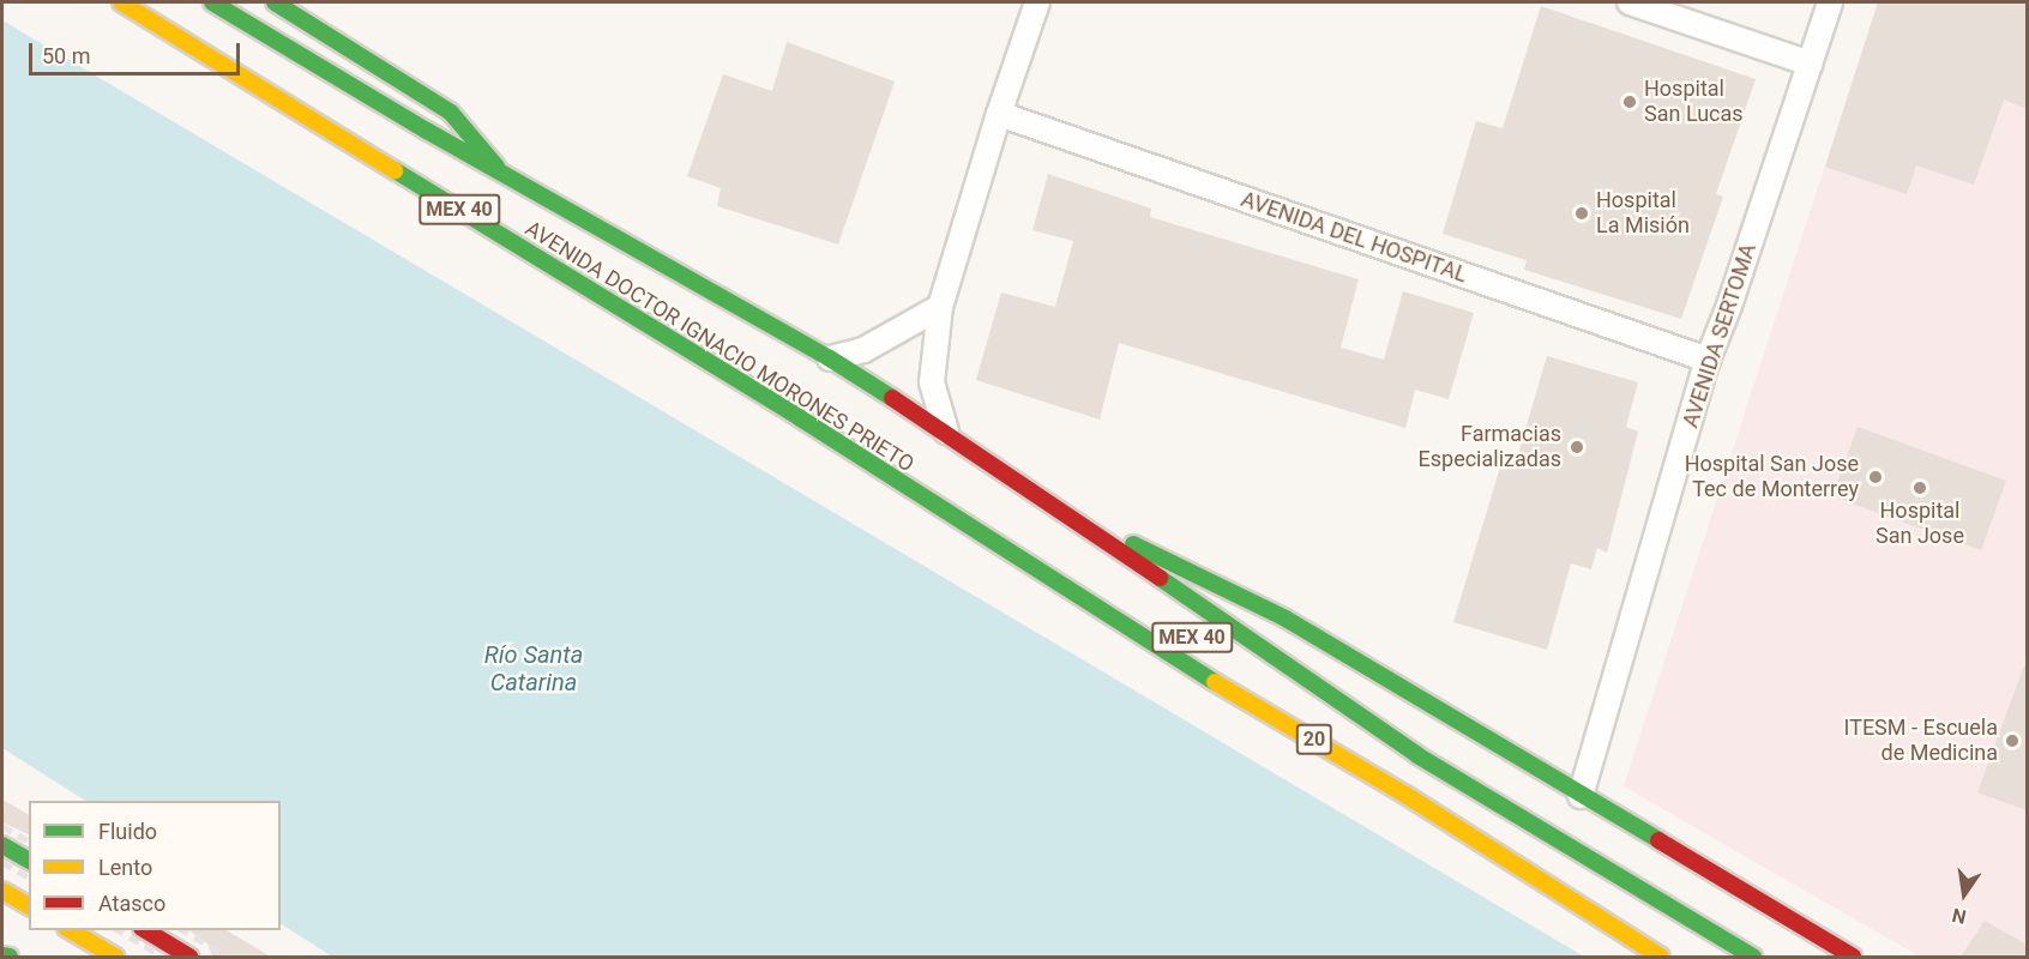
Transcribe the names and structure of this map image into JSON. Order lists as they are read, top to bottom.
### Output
{
  "streets": {
    "main road": ["MEX 40", "AVENIDA DOCTOR IGNACIO MORONES PRIETO", "20"],
    "street": ["AVENIDA DEL HOSPITAL", "AVENIDA SERTOMA"]
  },
  "crossings": [
    ["AVENIDA DEL HOSPITAL", "AVENIDA SERTOMA"]
  ],
  "water": ["Río Santa Catarina"],
  "places": [
    "Hospital San Lucas",
    "Hospital La Misión",
    "Farmacias Especializadas",
    "Hospital San Jose Tec de Monterrey",
    "Hospital San Jose",
    "ITESM - Escuela de Medicina"
  ],
  "legend": ["Fluido", "Lento", "Atasco"],
  "scale_bar": "50 m",
  "north": "bottom"
}
